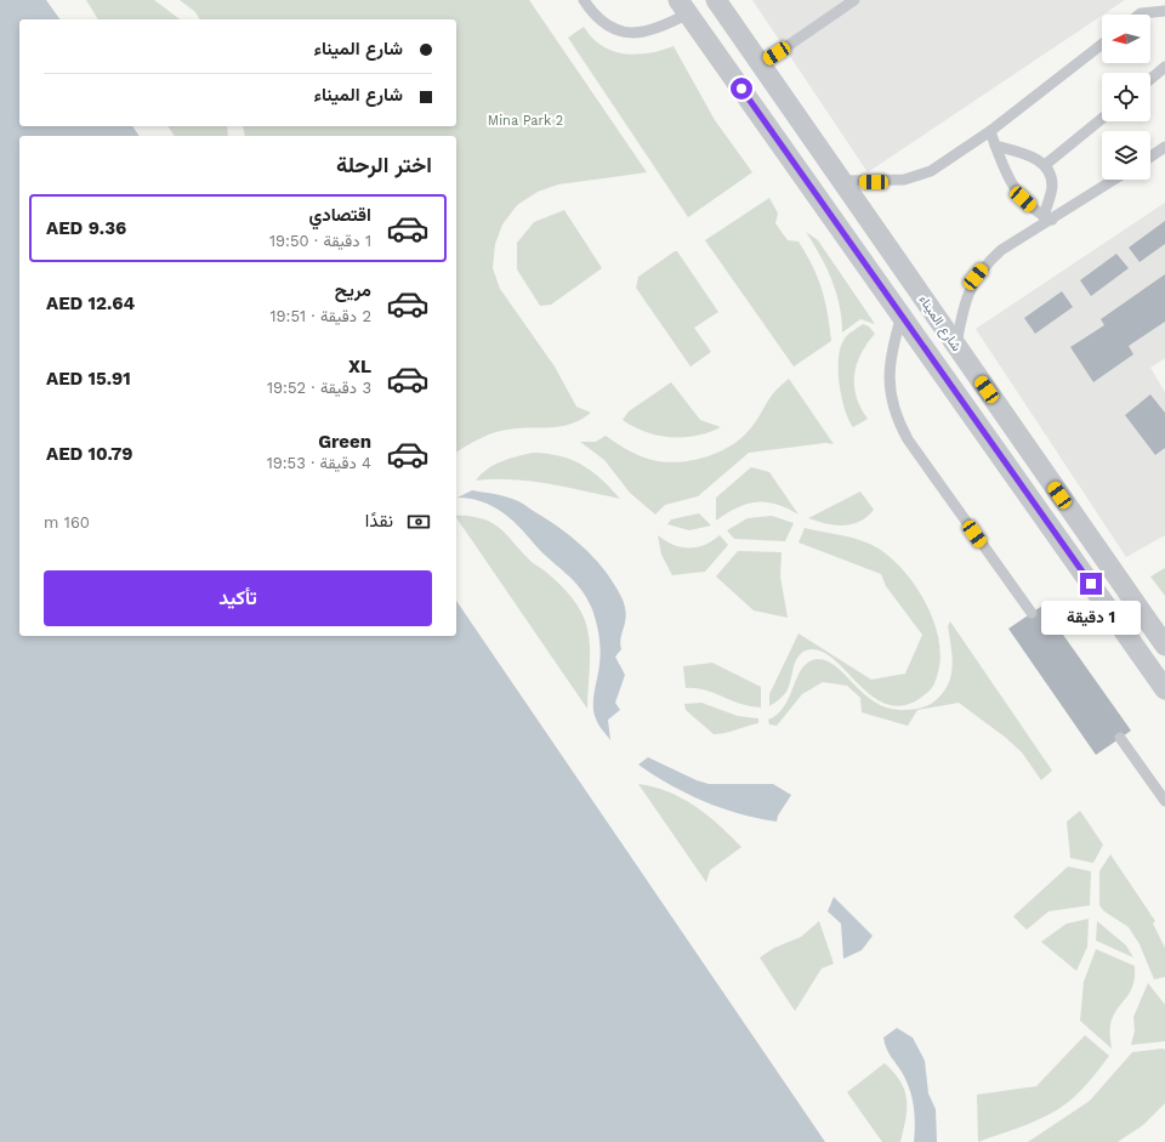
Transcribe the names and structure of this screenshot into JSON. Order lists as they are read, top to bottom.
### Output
{
  "streets": {
    "street": ["شارع الميناء"]
  },
  "parks": ["Mina Park 2"],
  "north": "left",
  "page": {
    "banner": ["شارع الميناء", "شارع الميناء"],
    "heading": "اختر الرحلة",
    "list": [
      {
        "name": "اقتصادي",
        "note": "1 دقيقة · 19:50",
        "value": "AED 9.36"
      },
      {
        "name": "مريح",
        "note": "2 دقيقة · 19:51",
        "value": "AED 12.64"
      },
      {
        "name": "XL",
        "note": "3 دقيقة · 19:52",
        "value": "AED 15.91"
      },
      {
        "name": "Green",
        "note": "4 دقيقة · 19:53",
        "value": "AED 10.79"
      }
    ],
    "pay": ["نقدًا", "160 m"],
    "buttons": "تأكيد",
    "bubble": "1 دقيقة"
  }
}
